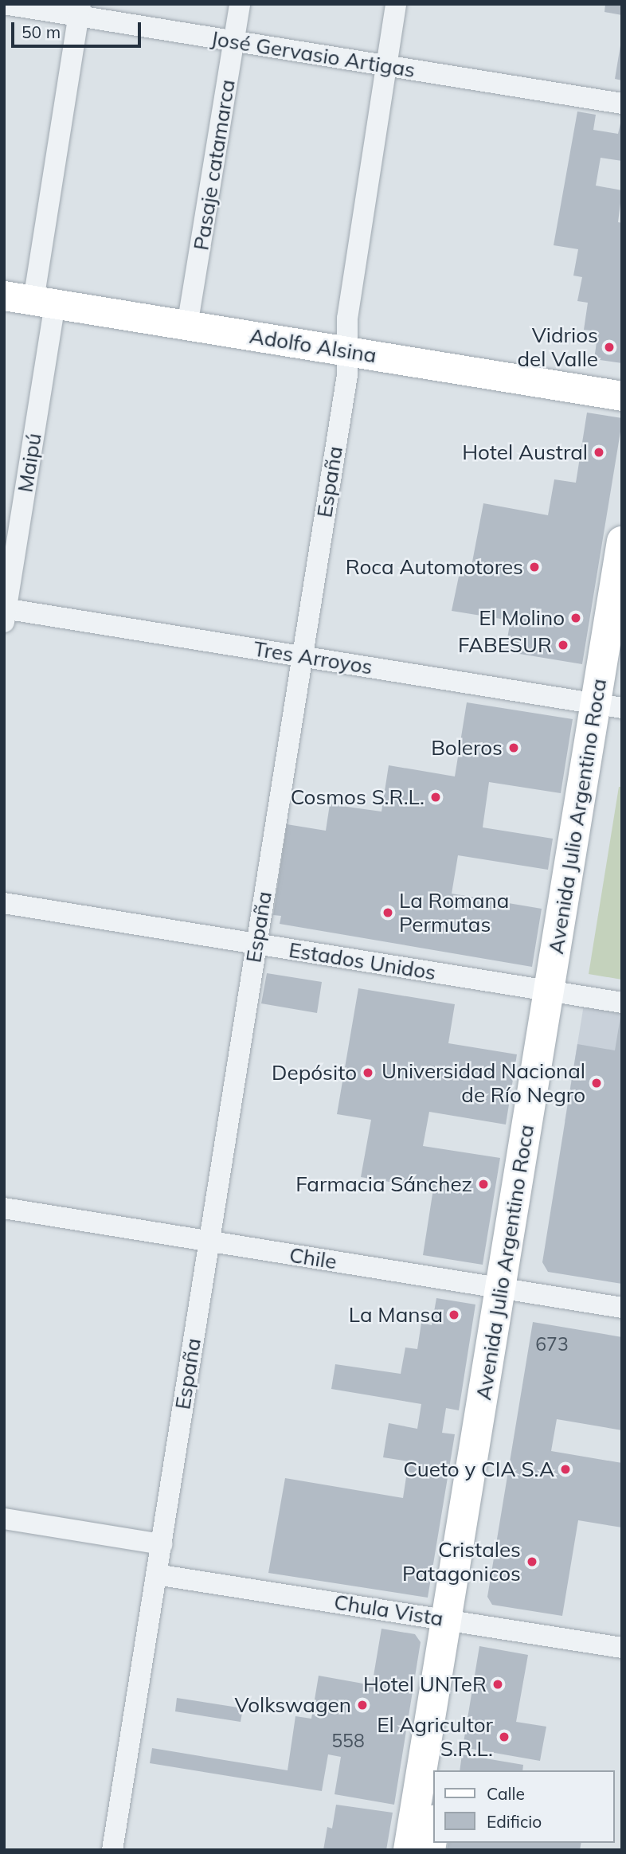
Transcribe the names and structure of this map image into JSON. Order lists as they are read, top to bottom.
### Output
{
  "streets": {
    "main road": ["Adolfo Alsina", "Avenida Julio Argentino Roca"],
    "street": [
      "José Gervasio Artigas",
      "Pasaje catamarca",
      "Maipú",
      "España",
      "Tres Arroyos",
      "Estados Unidos",
      "Chile",
      "Chula Vista"
    ]
  },
  "crossings": [
    ["José Gervasio Artigas", "Pasaje catamarca"],
    ["José Gervasio Artigas", "Maipú"],
    ["José Gervasio Artigas", "España"],
    ["Pasaje catamarca", "Adolfo Alsina"],
    ["Adolfo Alsina", "Maipú"],
    ["Adolfo Alsina", "España"],
    ["Maipú", "Tres Arroyos"],
    ["España", "Tres Arroyos"],
    ["España", "Estados Unidos"],
    ["España", "Chile"],
    ["España", "Chula Vista"],
    ["Tres Arroyos", "Avenida Julio Argentino Roca"],
    ["Avenida Julio Argentino Roca", "Estados Unidos"],
    ["Avenida Julio Argentino Roca", "Chile"],
    ["Avenida Julio Argentino Roca", "Chula Vista"]
  ],
  "places": [
    "Vidrios del Valle",
    "Hotel Austral",
    "Roca Automotores",
    "El Molino",
    "FABESUR",
    "Boleros",
    "Cosmos S.R.L.",
    "La Romana Permutas",
    "Depósito",
    "Universidad Nacional de Río Negro",
    "Farmacia Sánchez",
    "La Mansa",
    "Cueto y CIA S.A",
    "Cristales Patagonicos",
    "Hotel UNTeR",
    "Volkswagen",
    "El Agricultor S.R.L."
  ],
  "house_numbers": ["673", "558"],
  "legend": ["Calle", "Edificio"],
  "scale_bar": "50 m"
}
